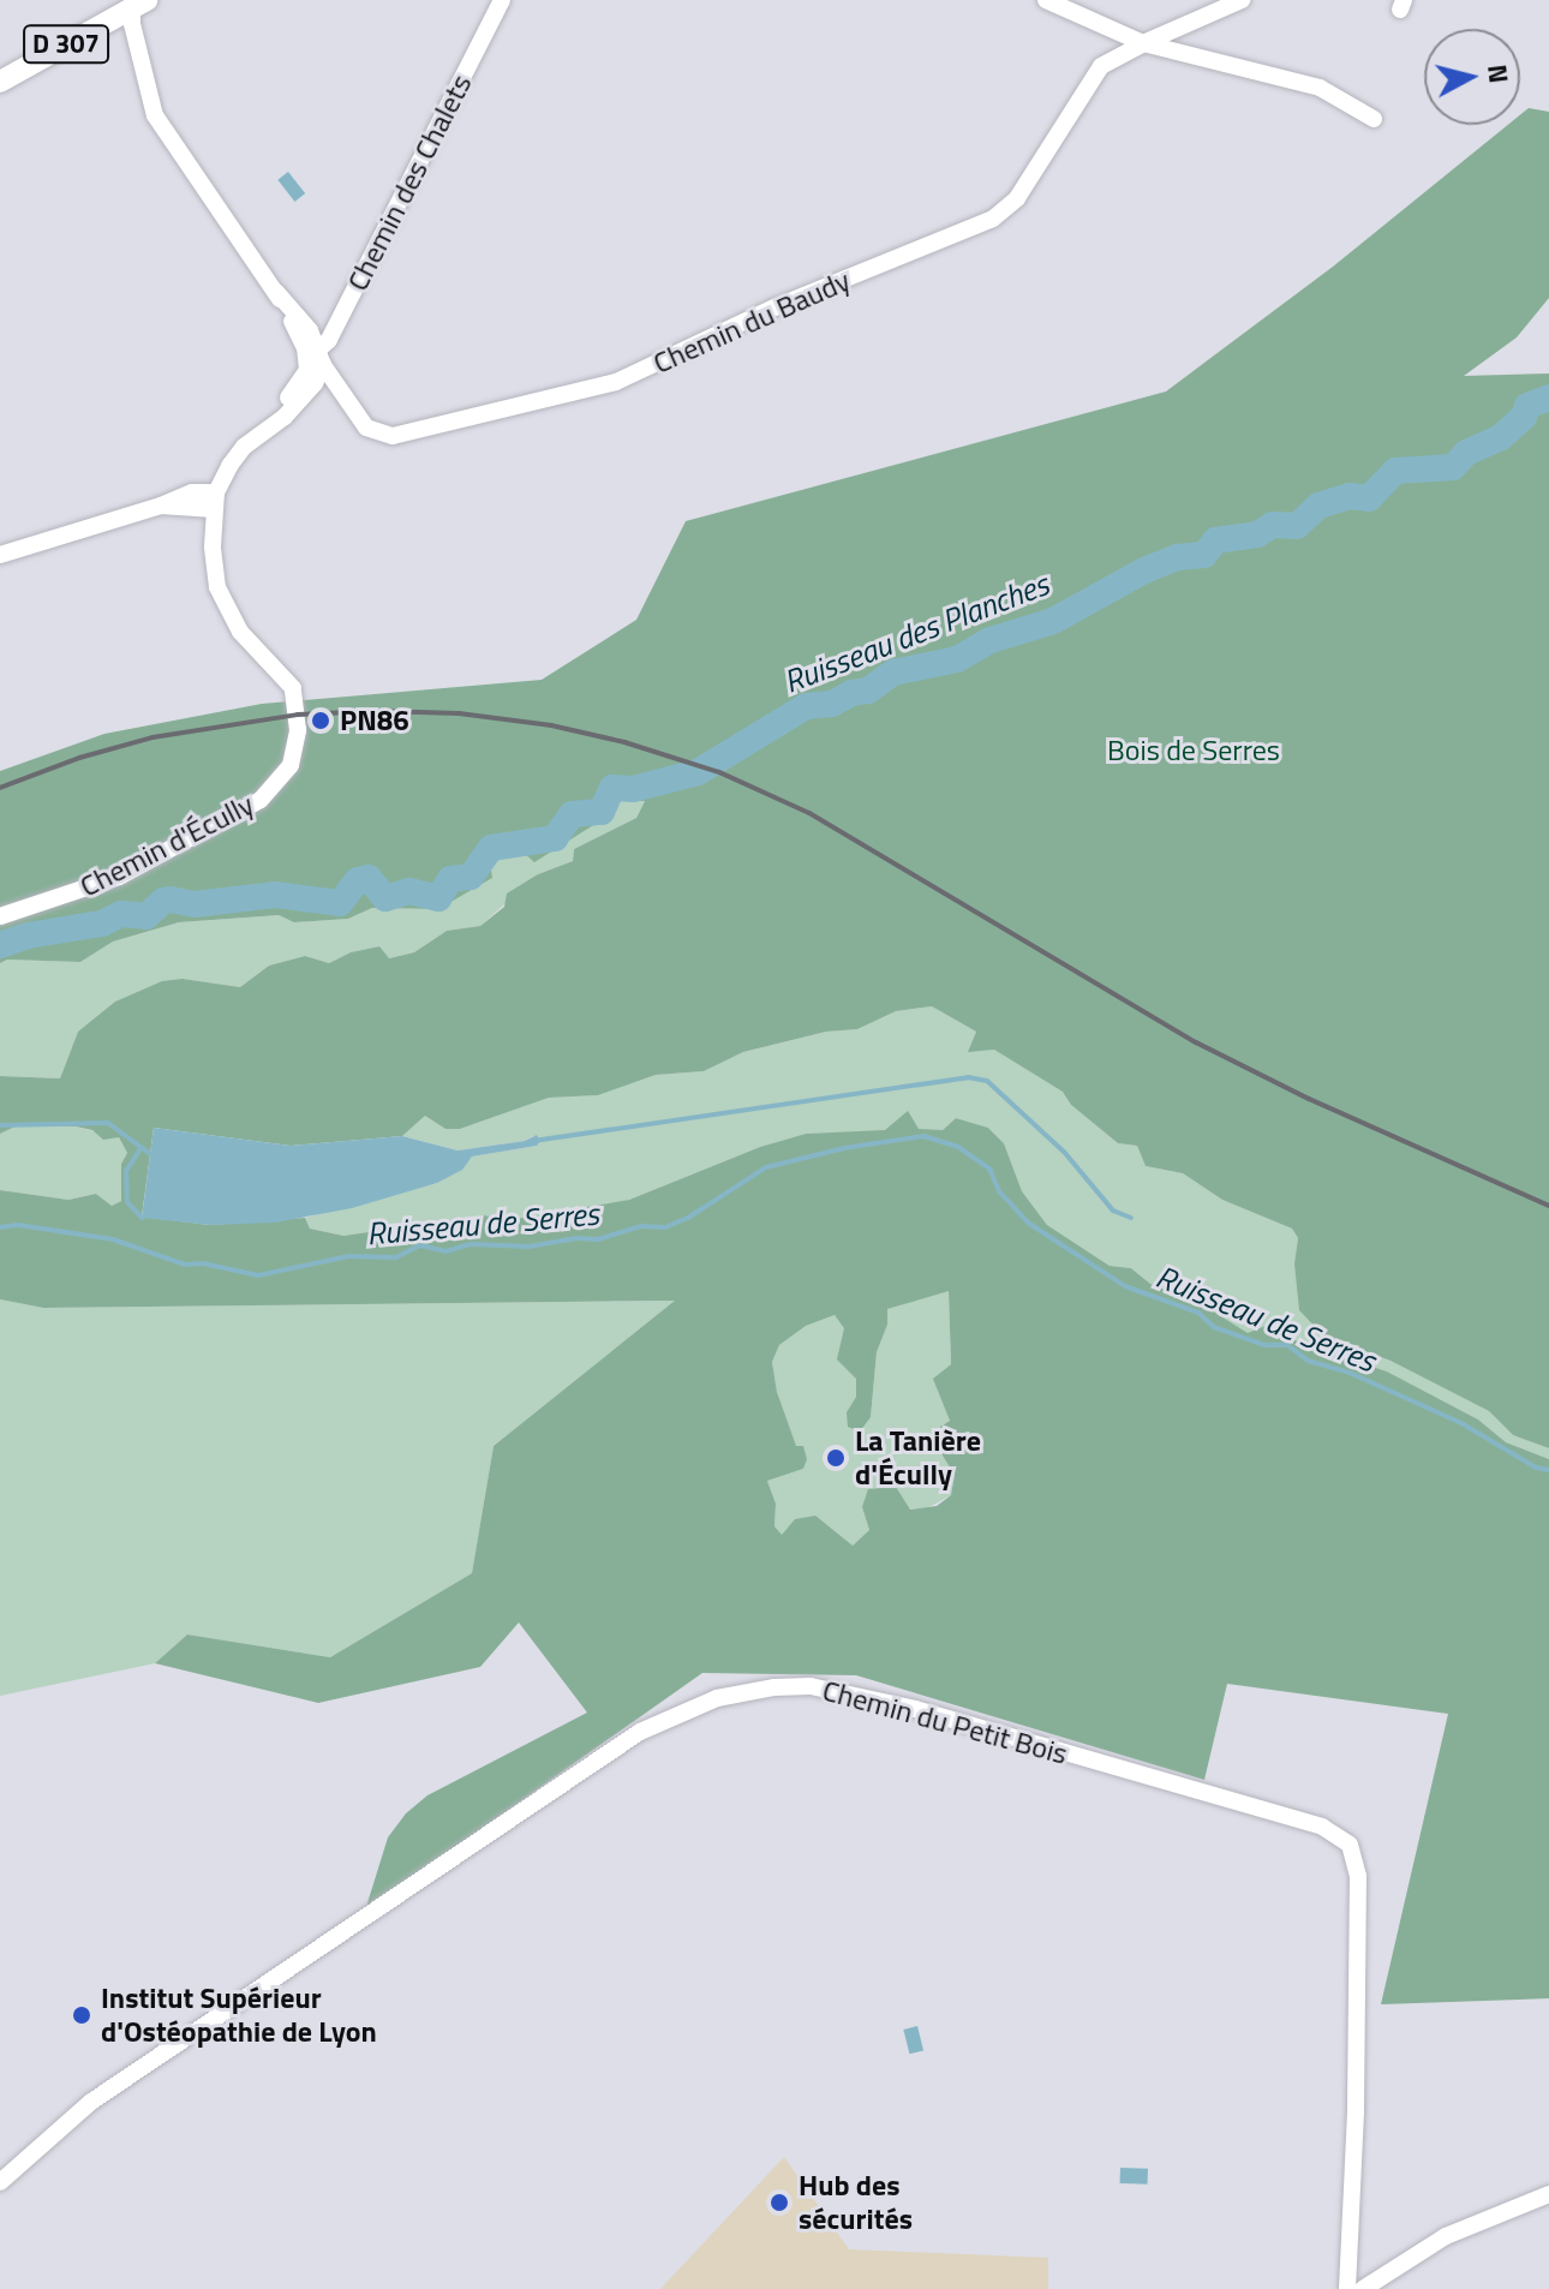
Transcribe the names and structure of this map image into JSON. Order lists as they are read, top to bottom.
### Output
{
  "streets": {
    "main road": ["D 307"],
    "street": [
      "Chemin des Chalets",
      "Chemin du Baudy",
      "Chemin d'Écully",
      "Chemin du Petit Bois"
    ]
  },
  "crossings": [
    ["Chemin des Chalets", "Chemin du Baudy"]
  ],
  "water": ["Ruisseau des Planches", "Ruisseau de Serres"],
  "parks": ["Bois de Serres"],
  "places": [
    "PN86",
    "La Tanière d'Écully",
    "Institut Supérieur d'Ostéopathie de Lyon",
    "Hub des sécurités"
  ],
  "north": "right"
}
